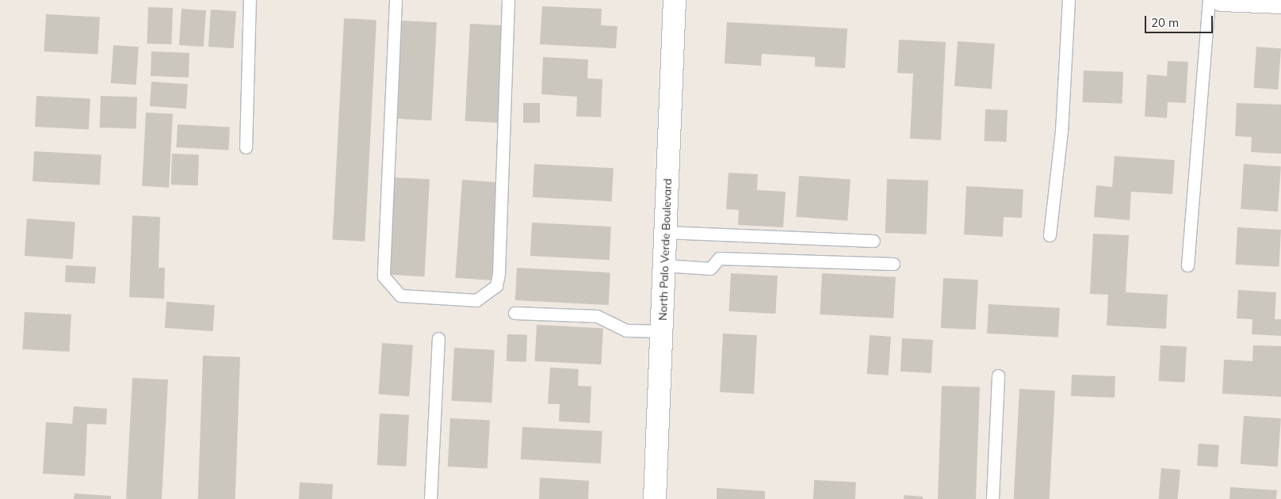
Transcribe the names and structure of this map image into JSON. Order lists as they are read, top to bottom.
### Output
{
  "streets": {
    "street": ["North Palo Verde Boulevard"]
  },
  "scale_bar": "20 m"
}
